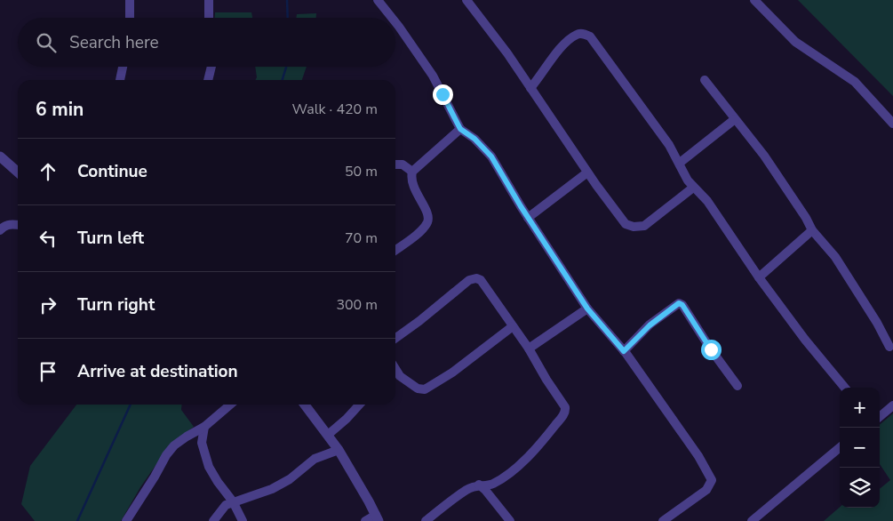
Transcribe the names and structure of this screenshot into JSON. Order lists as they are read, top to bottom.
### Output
{
  "page": {
    "search": "Search here",
    "heading": ["6 min", "Walk · 420 m"],
    "list": [
      ["Continue", "50 m"],
      ["Turn left", "70 m"],
      ["Turn right", "300 m"],
      "Arrive at destination"
    ],
    "map_buttons": ["+", "−"]
  }
}
